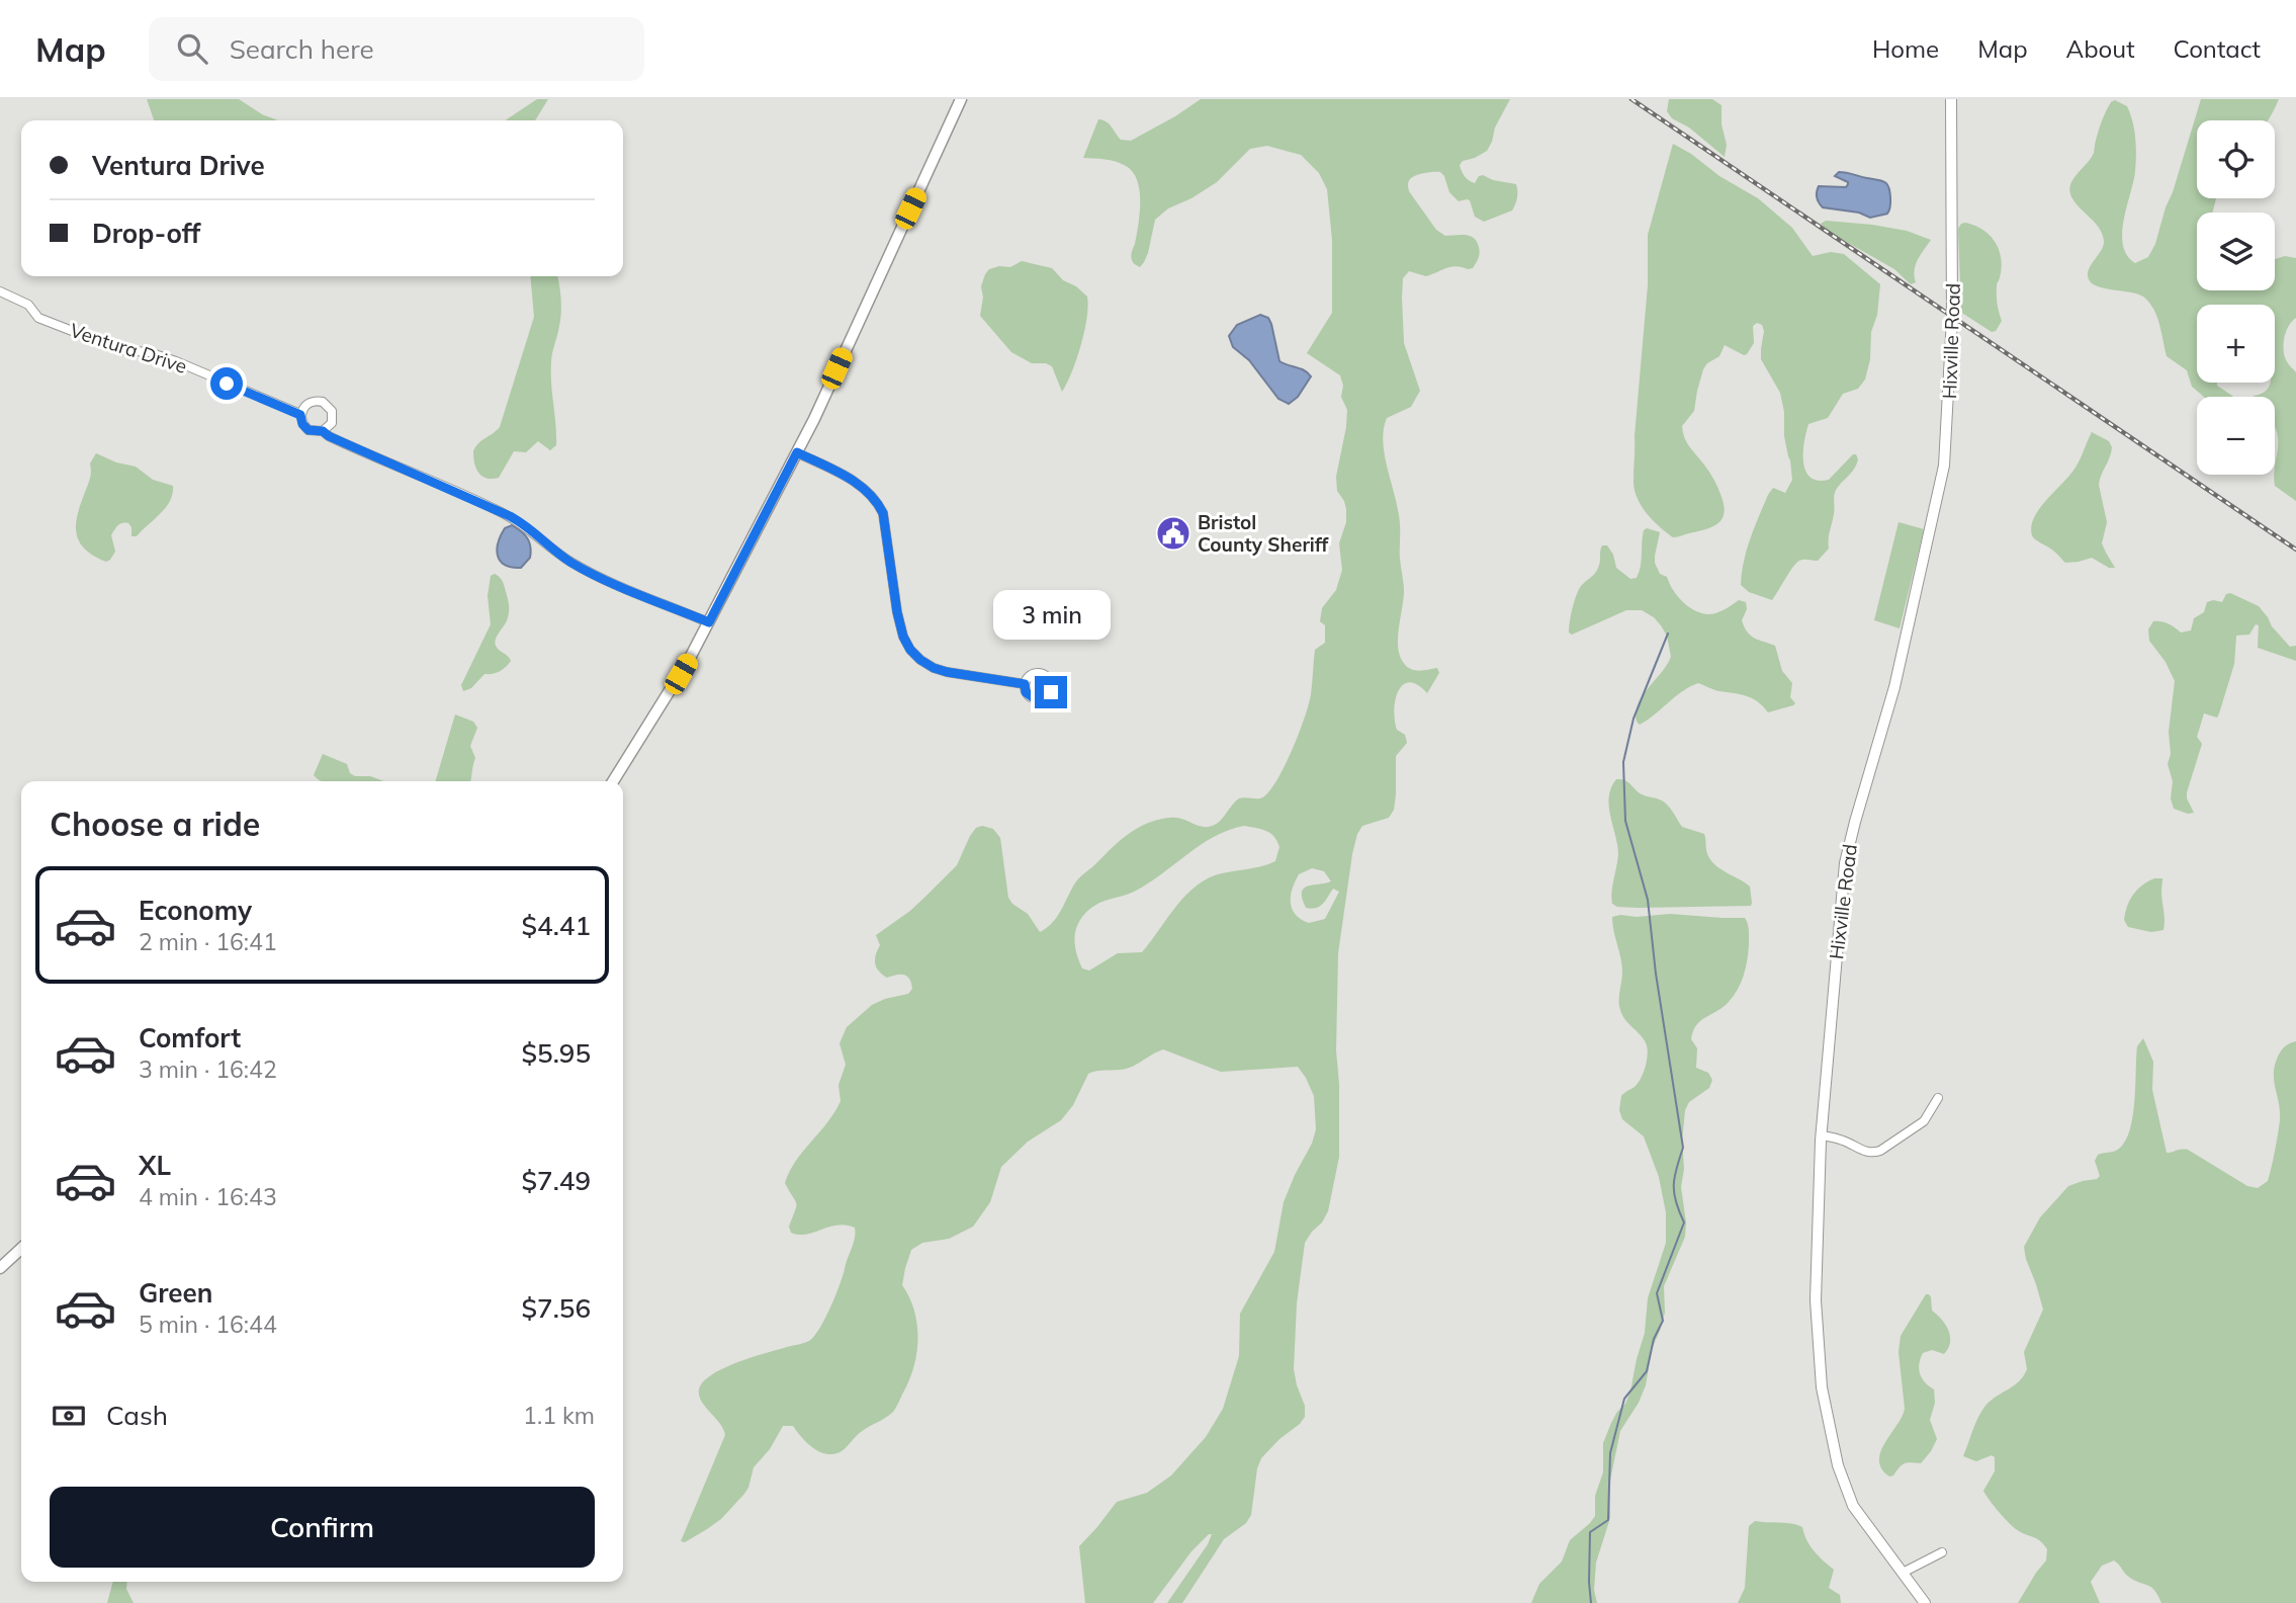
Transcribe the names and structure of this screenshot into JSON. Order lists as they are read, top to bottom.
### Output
{
  "streets": {
    "street": ["Hixville Road", "Ventura Drive"]
  },
  "places": {
    "public building": ["Bristol County Sheriff"]
  },
  "page": {
    "header": "Map",
    "search": "Search here",
    "nav": [
      "Home",
      "Map",
      "About",
      "Contact"
    ],
    "map_buttons": ["+", "−"],
    "banner": ["Ventura Drive", "Drop-off"],
    "bubble": "3 min",
    "heading": "Choose a ride",
    "list": [
      {
        "name": "Economy",
        "note": "2 min · 16:41",
        "value": "$4.41"
      },
      {
        "name": "Comfort",
        "note": "3 min · 16:42",
        "value": "$5.95"
      },
      {
        "name": "XL",
        "note": "4 min · 16:43",
        "value": "$7.49"
      },
      {
        "name": "Green",
        "note": "5 min · 16:44",
        "value": "$7.56"
      }
    ],
    "pay": ["Cash", "1.1 km"],
    "buttons": "Confirm"
  }
}
